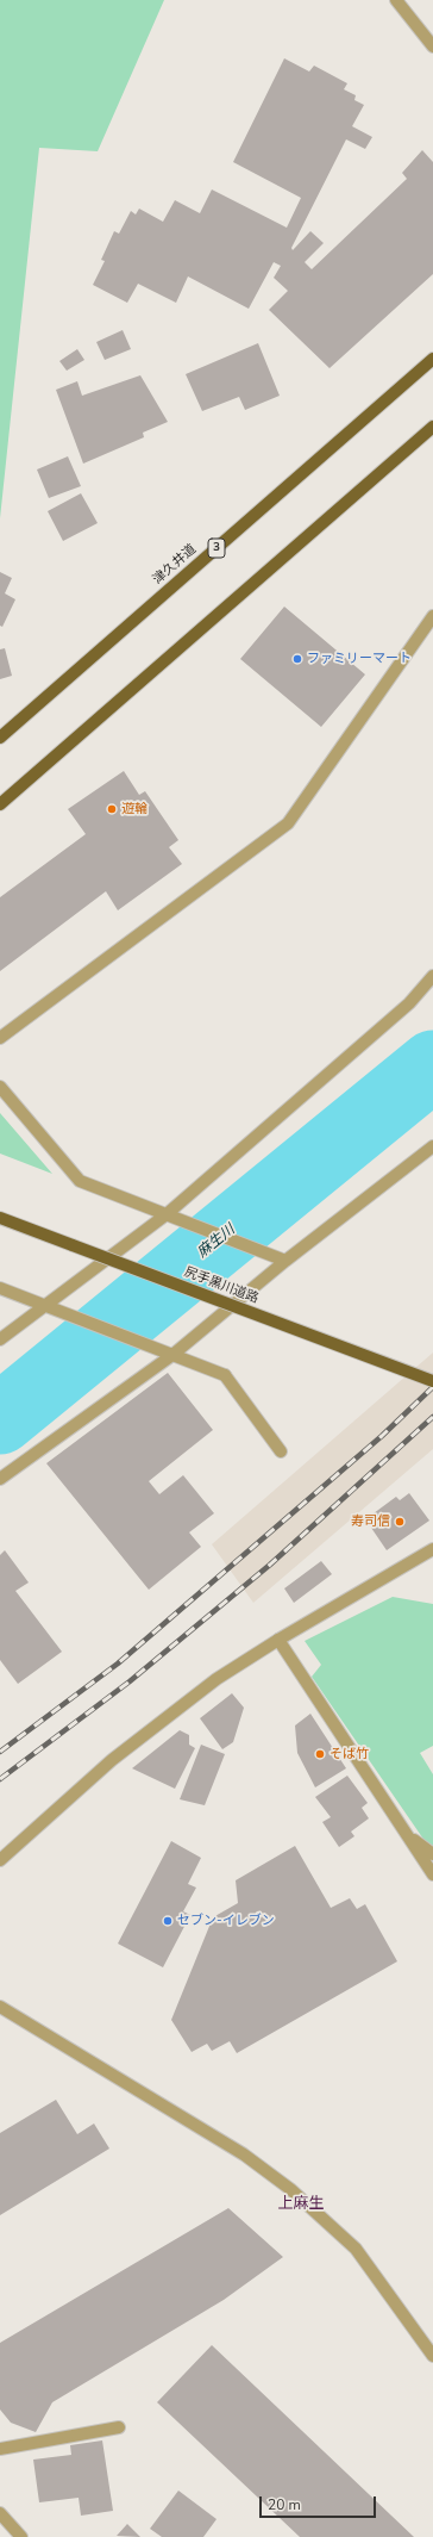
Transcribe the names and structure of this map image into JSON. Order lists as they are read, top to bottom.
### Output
{
  "streets": {
    "main road": ["3", "津久井道", "尻手黒川道路"]
  },
  "districts": ["上麻生"],
  "water": ["麻生川"],
  "places": [
    "ファミリーマート",
    "遊輪",
    "寿司信",
    "そば竹",
    "セブン-イレブン"
  ],
  "scale_bar": "20 m"
}
